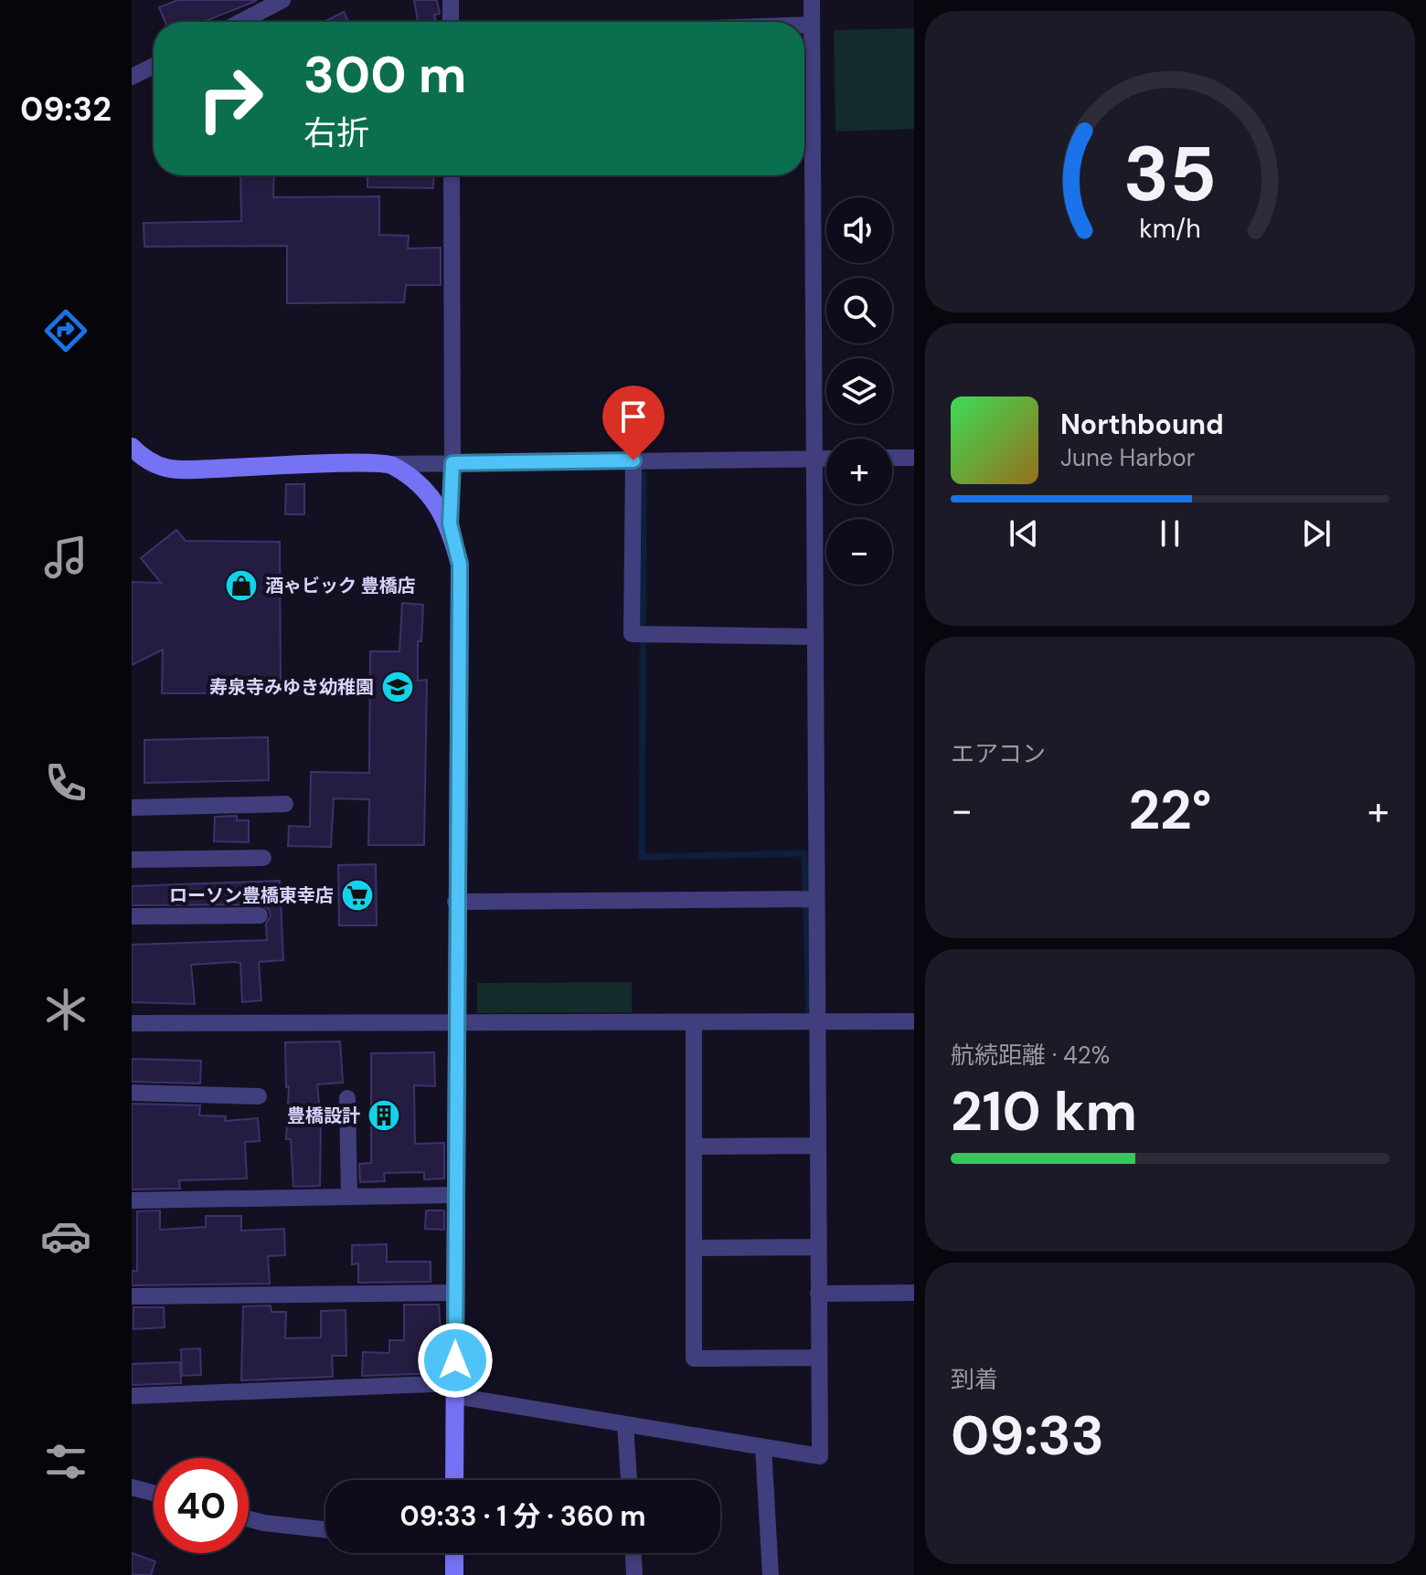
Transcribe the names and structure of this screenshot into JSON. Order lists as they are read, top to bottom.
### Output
{
  "places": {
    "shop": ["酒ゃビック 豊橋店"],
    "school or university": ["寿泉寺みゆき幼稚園"],
    "supermarket": ["ローソン豊橋東幸店"],
    "building": ["豊橋設計"]
  },
  "page": {
    "tabs": "09:32",
    "turn": ["300 m", "右折"],
    "map_buttons": ["+", "−"],
    "song": ["Northbound", "June Harbor"],
    "tile": [
      "エアコン",
      ["航続距離 · 42%", "210 km"],
      ["到着", "09:33"]
    ],
    "heat": ["−", "22°", "+"],
    "limit": "40",
    "trip": "09:33 · 1 分 · 360 m",
    "gauge": ["35", "km/h"]
  }
}
